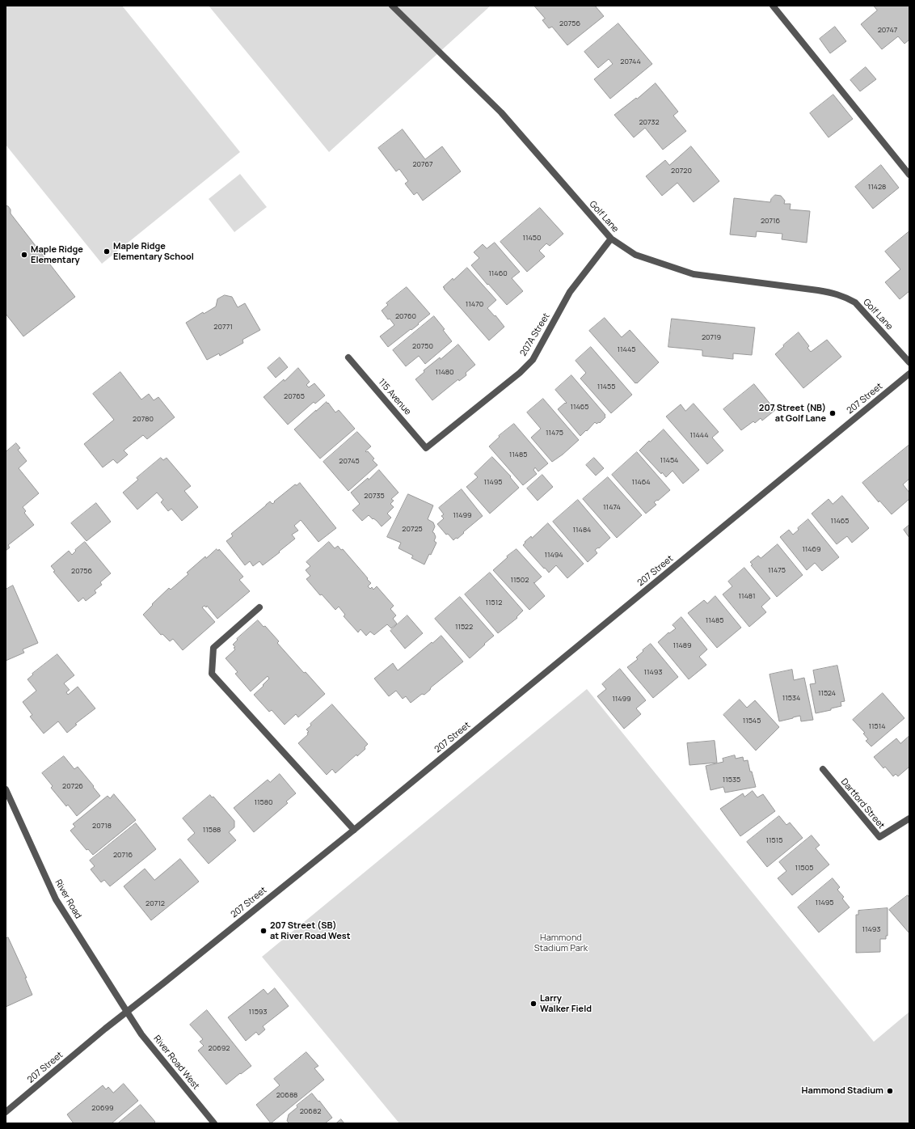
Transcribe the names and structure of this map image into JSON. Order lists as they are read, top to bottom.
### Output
{
  "streets": {
    "street": [
      "Golf Lane",
      "207A Street",
      "115 Avenue",
      "207 Street",
      "Dartford Street",
      "River Road",
      "River Road West"
    ]
  },
  "crossings": [
    ["Golf Lane", "207A Street"],
    ["207A Street", "115 Avenue"],
    ["207 Street", "River Road"],
    ["207 Street", "River Road West"],
    ["River Road", "River Road West"]
  ],
  "parks": ["Hammond Stadium Park"],
  "places": [
    "Maple Ridge Elementary School",
    "Maple Ridge Elementary",
    "207 Street (NB) at Golf Lane",
    "207 Street (SB) at River Road West",
    "Larry Walker Field",
    "Hammond Stadium"
  ],
  "house_numbers": [
    "20756",
    "20747",
    "20744",
    "20732",
    "20767",
    "20720",
    "11428",
    "20716",
    "11450",
    "11460",
    "11470",
    "20760",
    "20771",
    "20719",
    "20750",
    "11445",
    "11480",
    "11455",
    "20765",
    "11465",
    "20780",
    "11475",
    "11444",
    "11485",
    "11454",
    "20745",
    "11495",
    "11464",
    "20735",
    "11474",
    "11499",
    "11465",
    "20725",
    "11484",
    "11469",
    "11494",
    "11475",
    "20756",
    "11502",
    "11481",
    "11512",
    "11485",
    "11522",
    "11489",
    "11493",
    "11524",
    "11534",
    "11499",
    "11545",
    "11514",
    "11535",
    "20726",
    "11580",
    "20718",
    "11588",
    "11515",
    "20716",
    "11505",
    "11495",
    "20712",
    "11493",
    "11593",
    "20692",
    "20688",
    "20699",
    "20682"
  ]
}
